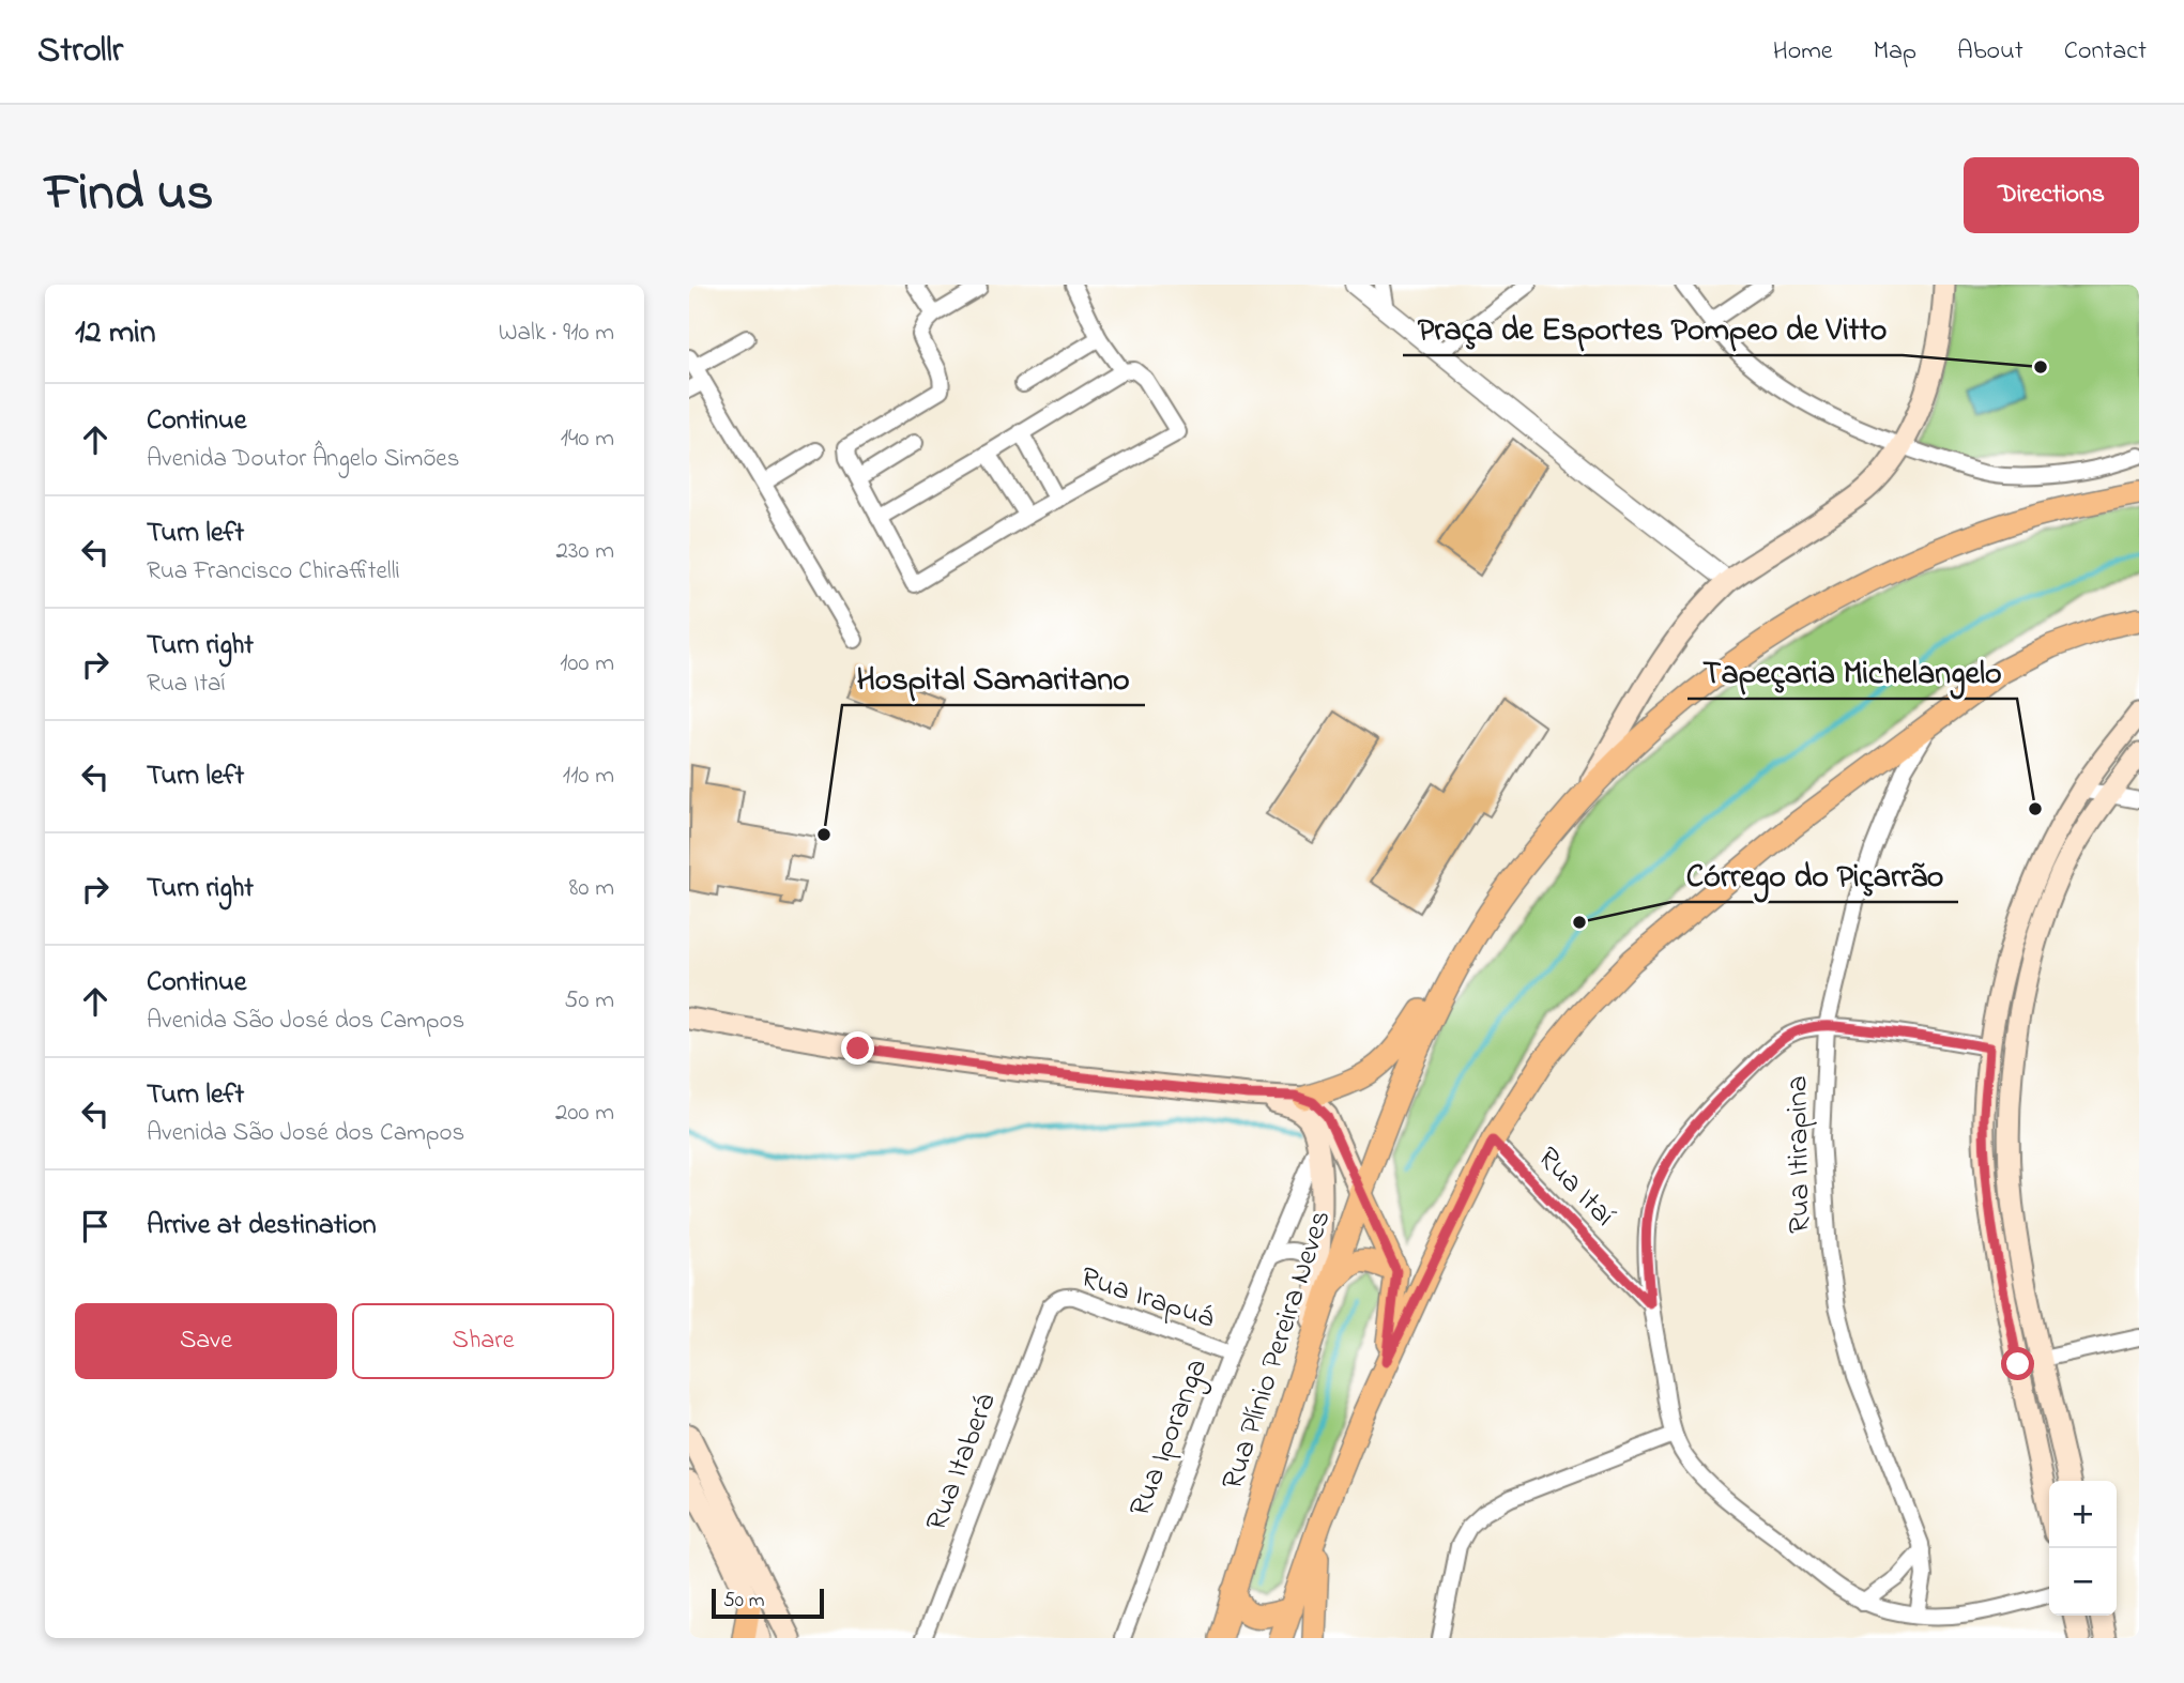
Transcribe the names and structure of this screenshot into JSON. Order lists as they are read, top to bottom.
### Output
{
  "streets": {
    "main road": ["Rua Plínio Pereira Neves"],
    "street": [
      "Rua Itirapina",
      "Rua Itaí",
      "Rua Irapuá",
      "Rua Iporanga",
      "Rua Itaberá"
    ]
  },
  "crossings": [
    ["Rua Irapuá", "Rua Iporanga"],
    ["Rua Irapuá", "Rua Itaberá"]
  ],
  "places": [
    "Praça de Esportes Pompeo de Vitto",
    "Tapeçaria Michelangelo",
    "Hospital Samaritano",
    "Córrego do Piçarrão"
  ],
  "scale_bar": "50 m",
  "page": {
    "header": "Strollr",
    "nav": [
      "Home",
      "Map",
      "About",
      "Contact"
    ],
    "title": "Find us",
    "buttons": [
      "Directions",
      ["Save", "Share"]
    ],
    "heading": ["12 min", "Walk · 910 m"],
    "list": [
      ["Continue", "Avenida Doutor Ângelo Simões", "140 m"],
      ["Turn left", "Rua Francisco Chiraffitelli", "230 m"],
      ["Turn right", "Rua Itaí", "100 m"],
      ["Turn left", "110 m"],
      ["Turn right", "80 m"],
      ["Continue", "Avenida São José dos Campos", "50 m"],
      ["Turn left", "Avenida São José dos Campos", "200 m"],
      "Arrive at destination"
    ],
    "map_buttons": ["+", "−"],
    "scale": "50 m"
  }
}
